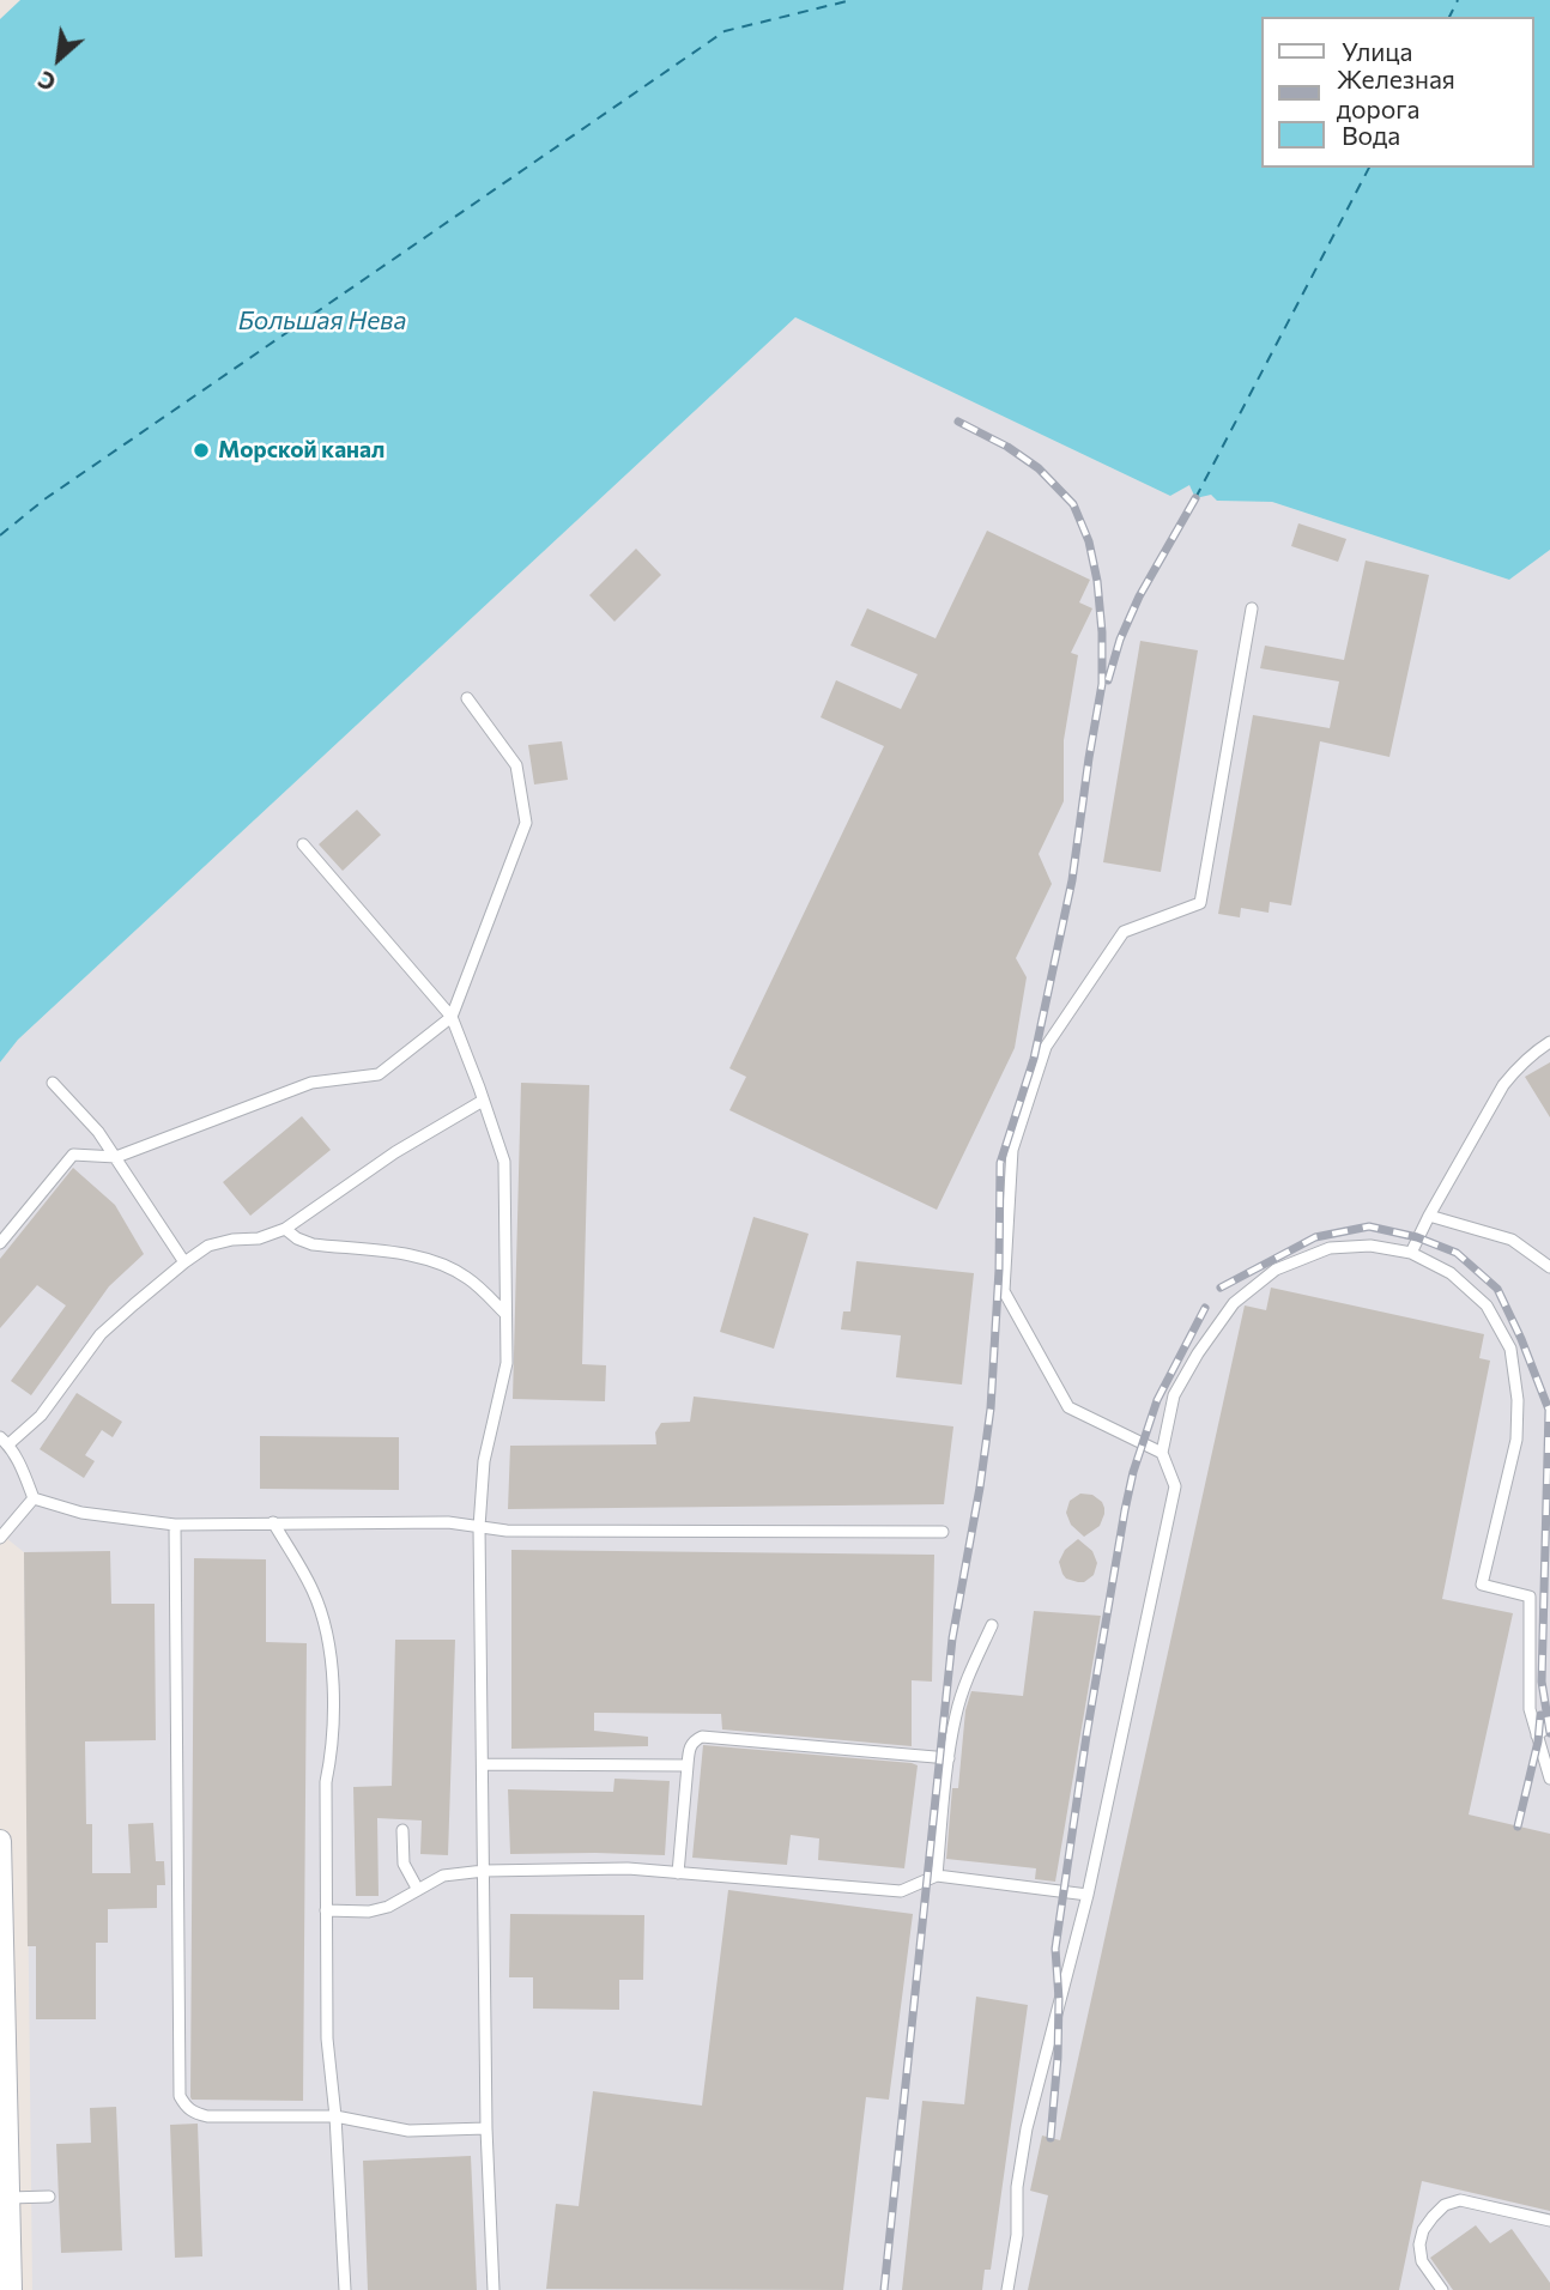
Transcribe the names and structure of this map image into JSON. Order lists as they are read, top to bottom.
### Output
{
  "water": ["Большая Нева"],
  "places": ["Морской канал"],
  "legend": ["Улица", "Железная дорога", "Вода"],
  "north": "bottom left"
}
